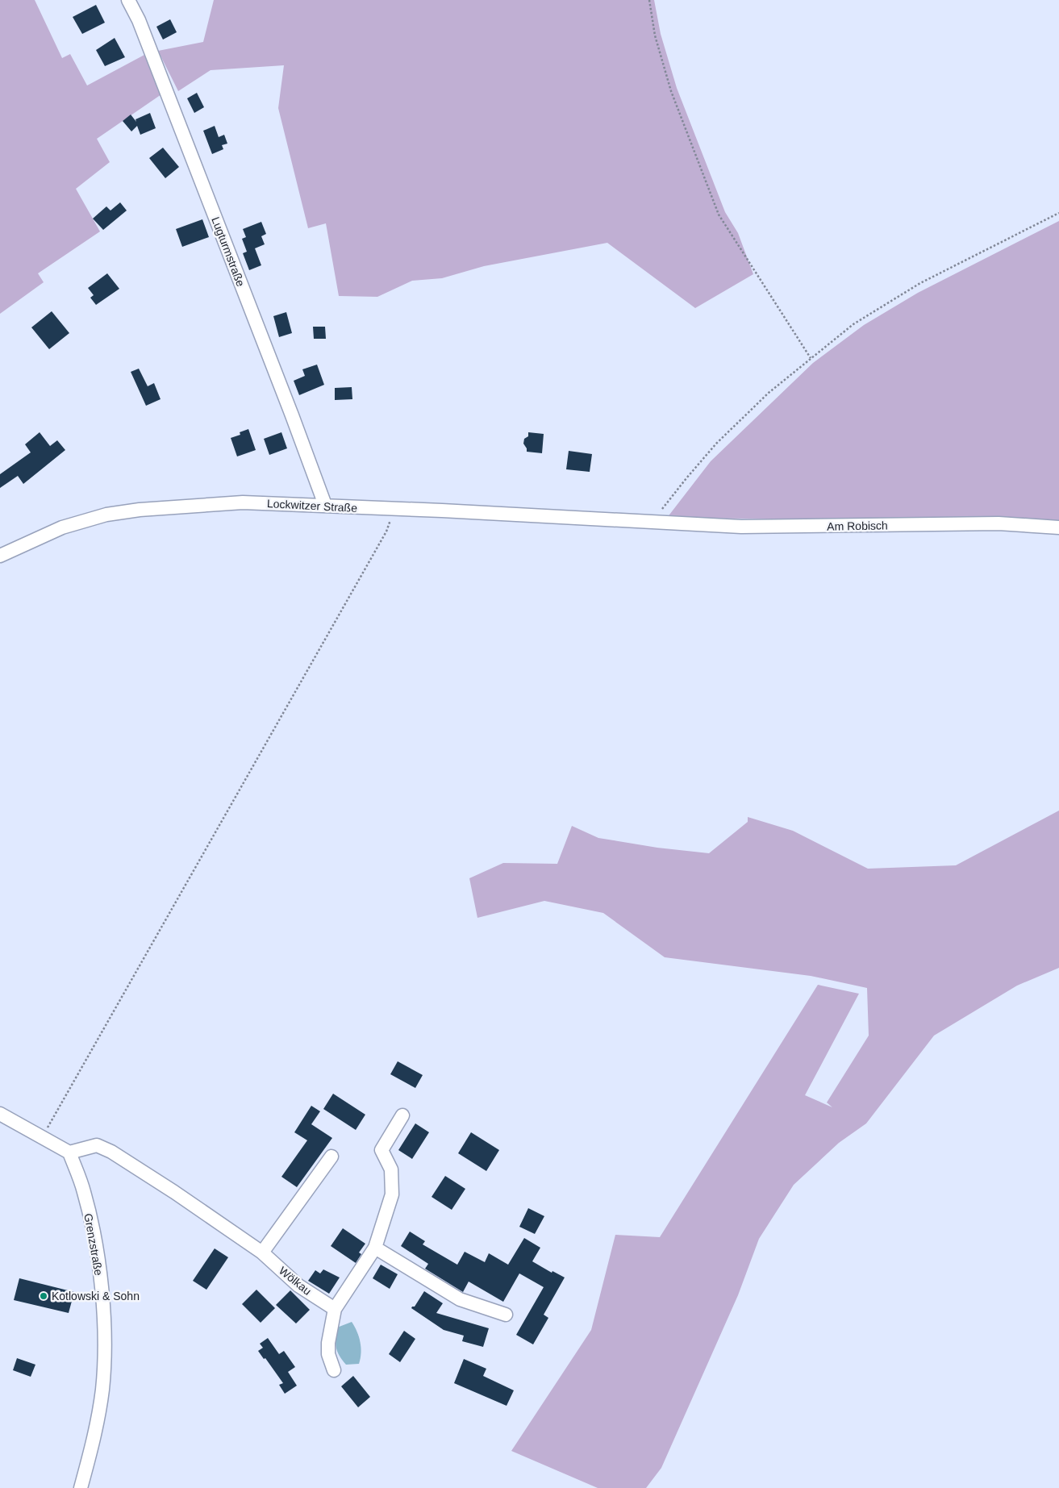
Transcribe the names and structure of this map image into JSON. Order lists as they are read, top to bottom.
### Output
{
  "streets": {
    "street": [
      "Lugturmstraße",
      "Lockwitzer Straße",
      "Am Robisch",
      "Grenzstraße",
      "Wölkau"
    ]
  },
  "crossings": [
    ["Lugturmstraße", "Lockwitzer Straße"],
    ["Lockwitzer Straße", "Am Robisch"],
    ["Grenzstraße", "Wölkau"]
  ],
  "places": ["Kotlowski & Sohn"]
}
